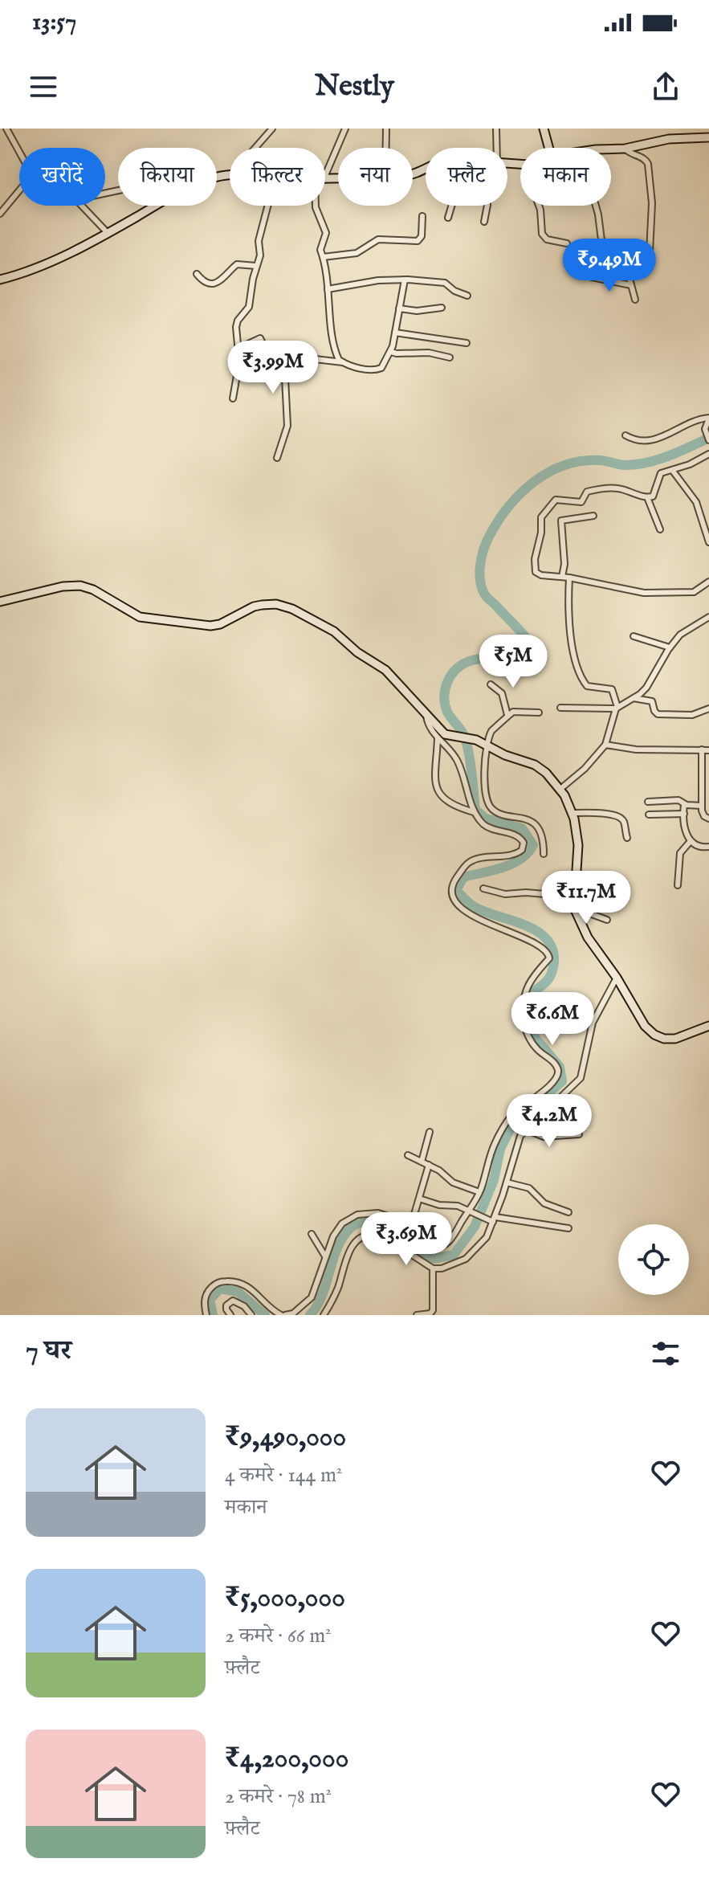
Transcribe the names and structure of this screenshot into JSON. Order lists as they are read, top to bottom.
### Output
{
  "page": {
    "status": "13:57",
    "header": "Nestly",
    "chip": [
      "खरीदें",
      "किराया",
      "फ़िल्टर",
      "नया",
      "फ़्लैट",
      "मकान"
    ],
    "price": [
      "₹9.49M",
      "₹3.99M",
      "₹5M",
      "₹11.7M",
      "₹6.6M",
      "₹4.2M",
      "₹3.69M"
    ],
    "heading": "7 घर",
    "list": [
      {
        "name": "₹9,490,000",
        "note": "4 कमरे · 144 m² · मकान"
      },
      {
        "name": "₹5,000,000",
        "note": "2 कमरे · 66 m² · फ़्लैट"
      },
      {
        "name": "₹4,200,000",
        "note": "2 कमरे · 78 m² · फ़्लैट"
      }
    ]
  }
}
